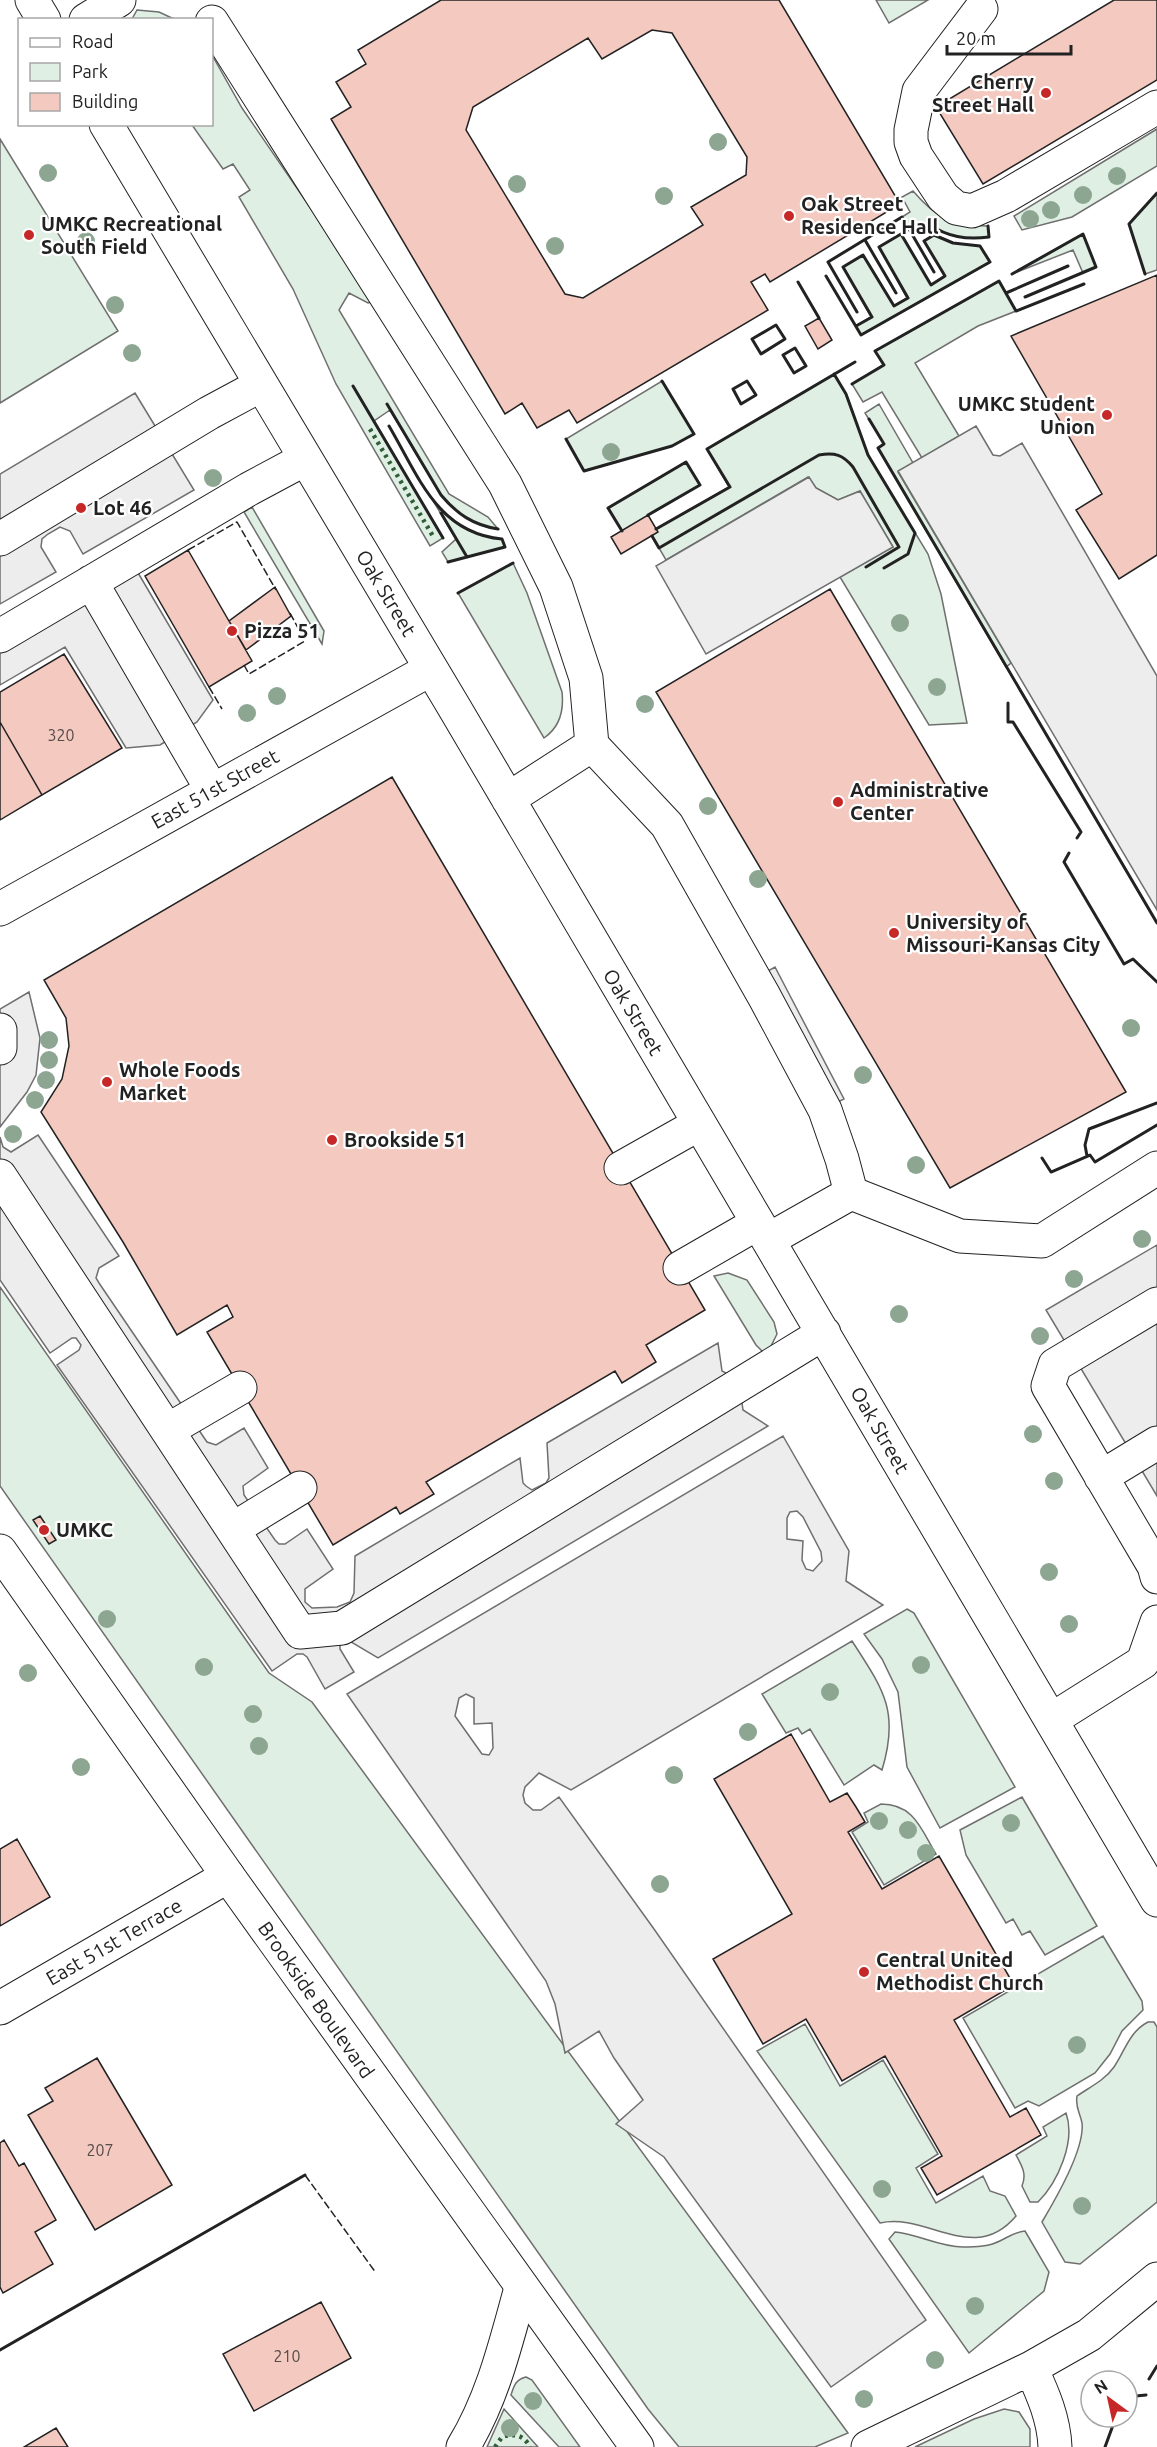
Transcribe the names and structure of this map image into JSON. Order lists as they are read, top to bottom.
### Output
{
  "streets": {
    "street": [
      "Oak Street",
      "East 51st Street",
      "East 51st Terrace",
      "Brookside Boulevard"
    ]
  },
  "crossings": [
    ["Oak Street", "East 51st Street"],
    ["East 51st Terrace", "Brookside Boulevard"]
  ],
  "places": [
    "Cherry Street Hall",
    "Oak Street Residence Hall",
    "UMKC Recreational South Field",
    "UMKC Student Union",
    "Lot 46",
    "Pizza 51",
    "Administrative Center",
    "University of Missouri-Kansas City",
    "Whole Foods Market",
    "Brookside 51",
    "UMKC",
    "Central United Methodist Church"
  ],
  "house_numbers": ["320", "207", "210"],
  "legend": ["Road", "Park", "Building"],
  "scale_bar": "20 m",
  "north": "top left"
}
